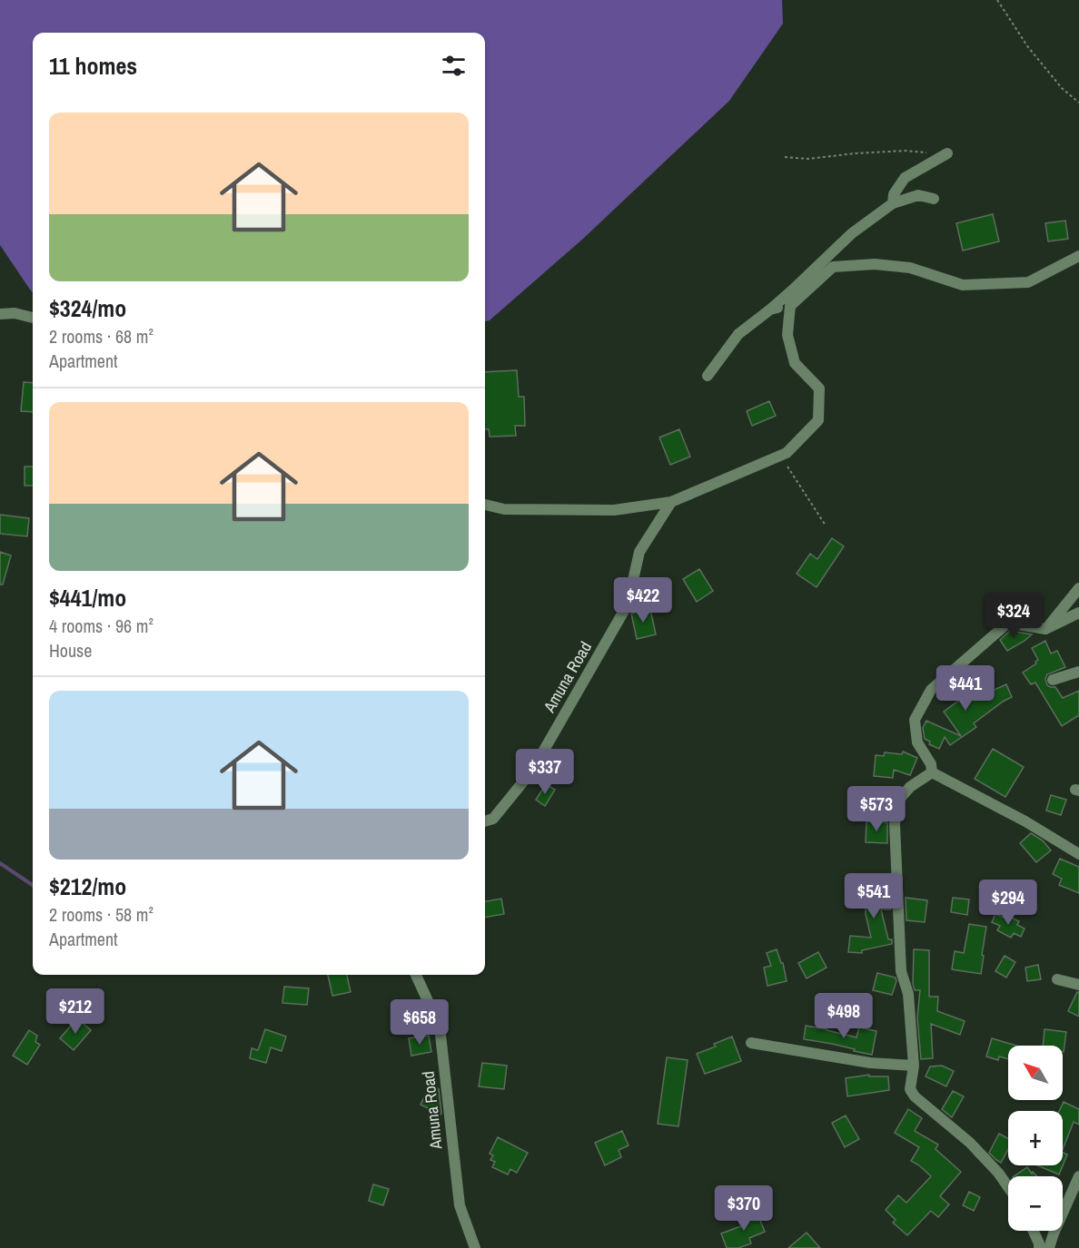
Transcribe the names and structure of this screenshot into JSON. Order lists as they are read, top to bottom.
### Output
{
  "streets": {
    "street": ["Amuna Road"]
  },
  "north": "top left",
  "page": {
    "heading": "11 homes",
    "list": [
      {
        "name": "$324/mo",
        "note": "2 rooms · 68 m² · Apartment"
      },
      {
        "name": "$441/mo",
        "note": "4 rooms · 96 m² · House"
      },
      {
        "name": "$212/mo",
        "note": "2 rooms · 58 m² · Apartment"
      }
    ],
    "price": [
      "$422",
      "$324",
      "$441",
      "$337",
      "$573",
      "$541",
      "$294",
      "$212",
      "$498",
      "$658",
      "$370"
    ],
    "map_buttons": ["+", "−"]
  }
}
